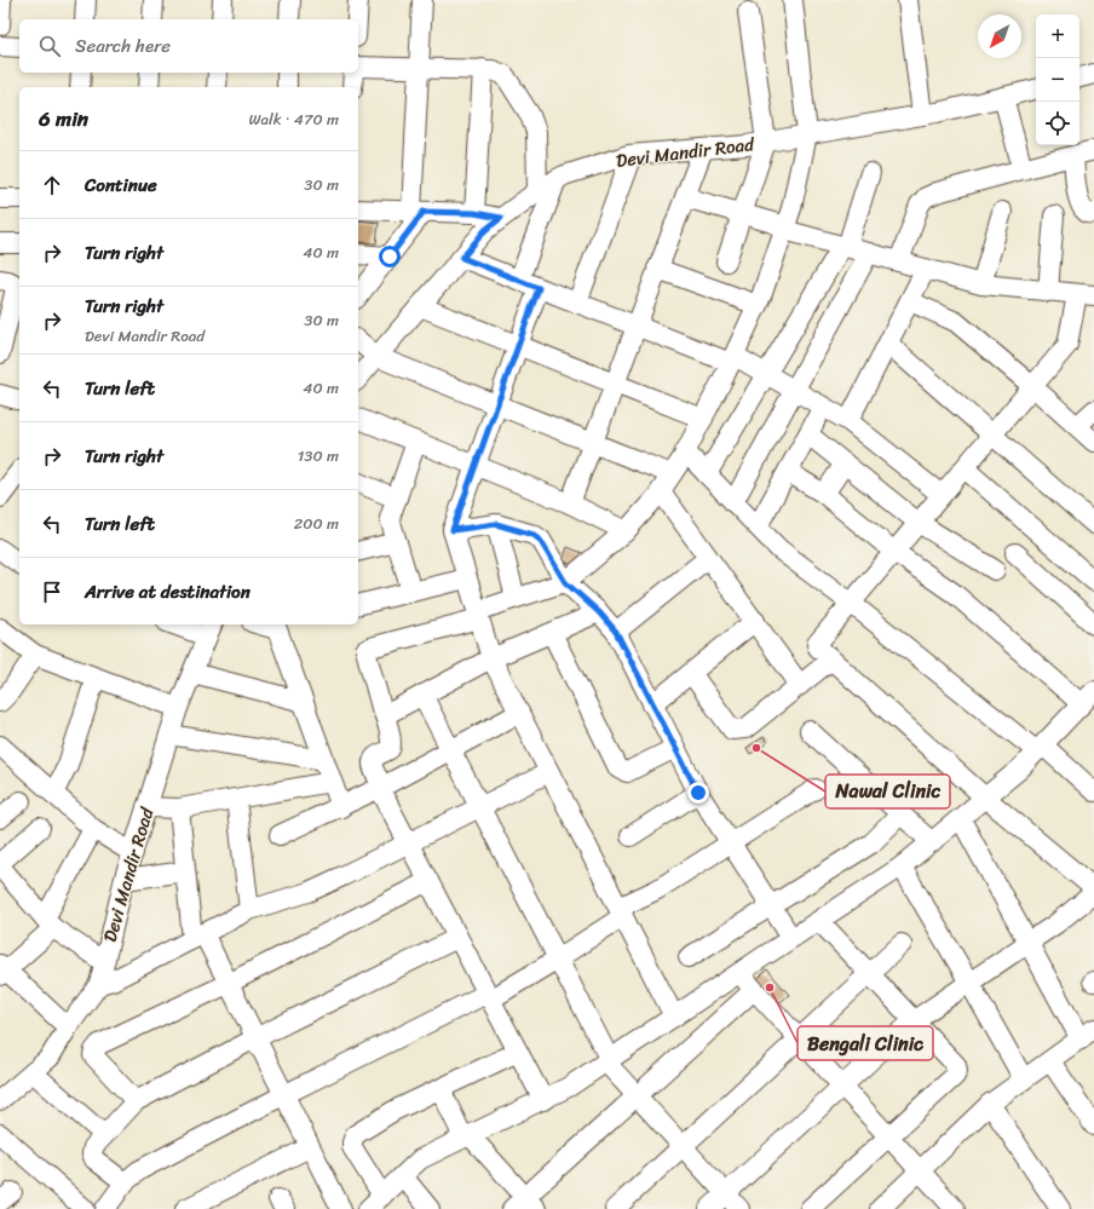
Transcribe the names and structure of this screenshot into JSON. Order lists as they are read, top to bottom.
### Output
{
  "streets": {
    "street": ["Devi Mandir Road"]
  },
  "places": ["Nawal Clinic", "Bengali Clinic"],
  "north": "bottom left",
  "page": {
    "map_buttons": ["+", "−"],
    "search": "Search here",
    "heading": ["6 min", "Walk · 470 m"],
    "list": [
      ["Continue", "30 m"],
      ["Turn right", "40 m"],
      ["Turn right", "Devi Mandir Road", "30 m"],
      ["Turn left", "40 m"],
      ["Turn right", "130 m"],
      ["Turn left", "200 m"],
      "Arrive at destination"
    ]
  }
}
